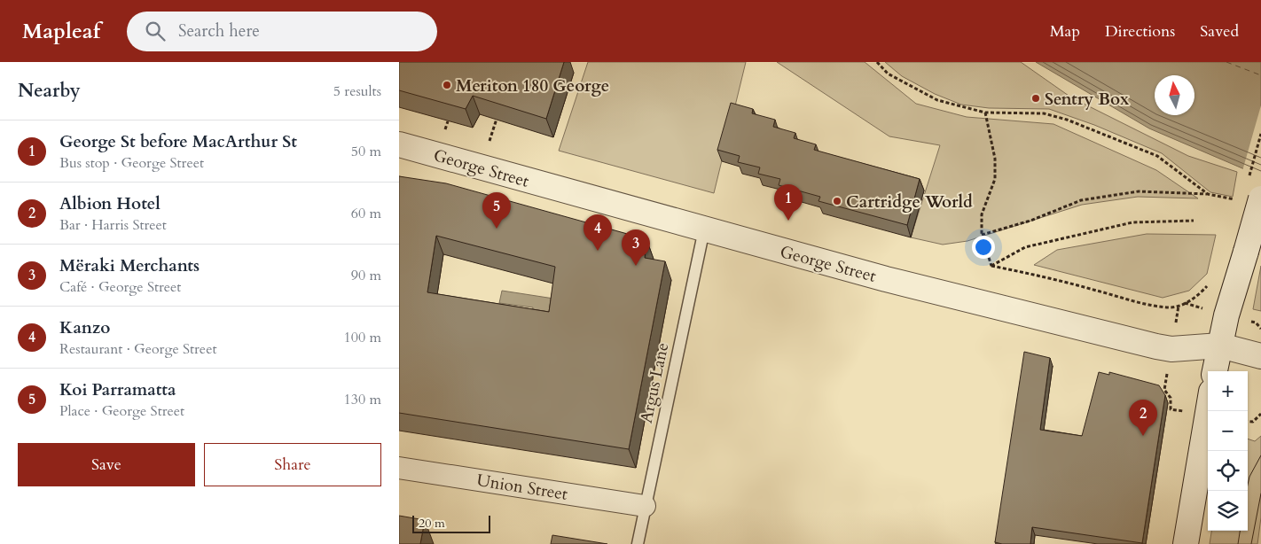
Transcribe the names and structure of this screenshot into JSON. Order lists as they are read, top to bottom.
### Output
{
  "streets": {
    "street": ["George Street", "Union Street"],
    "lane": ["Argus Lane"]
  },
  "crossings": [
    ["George Street", "Argus Lane"],
    ["Argus Lane", "Union Street"]
  ],
  "places": ["Meriton 180 George", "Sentry Box", "Cartridge World"],
  "scale_bar": "20 m",
  "north": "top",
  "page": {
    "header": "Mapleaf",
    "search": "Search here",
    "nav": ["Map", "Directions", "Saved"],
    "heading": ["Nearby", "5 results"],
    "list": [
      {
        "mark": "1",
        "name": "George St before MacArthur St",
        "note": "Bus stop · George Street",
        "value": "50 m"
      },
      {
        "mark": "2",
        "name": "Albion Hotel",
        "note": "Bar · Harris Street",
        "value": "60 m"
      },
      {
        "mark": "3",
        "name": "Mëraki Merchants",
        "note": "Café · George Street",
        "value": "90 m"
      },
      {
        "mark": "4",
        "name": "Kanzo",
        "note": "Restaurant · George Street",
        "value": "100 m"
      },
      {
        "mark": "5",
        "name": "Koi Parramatta",
        "note": "Place · George Street",
        "value": "130 m"
      }
    ],
    "pins": [
      "1",
      "5",
      "4",
      "3",
      "2"
    ],
    "map_buttons": ["+", "−"],
    "buttons": ["Save", "Share"],
    "scale": "20 m"
  }
}
